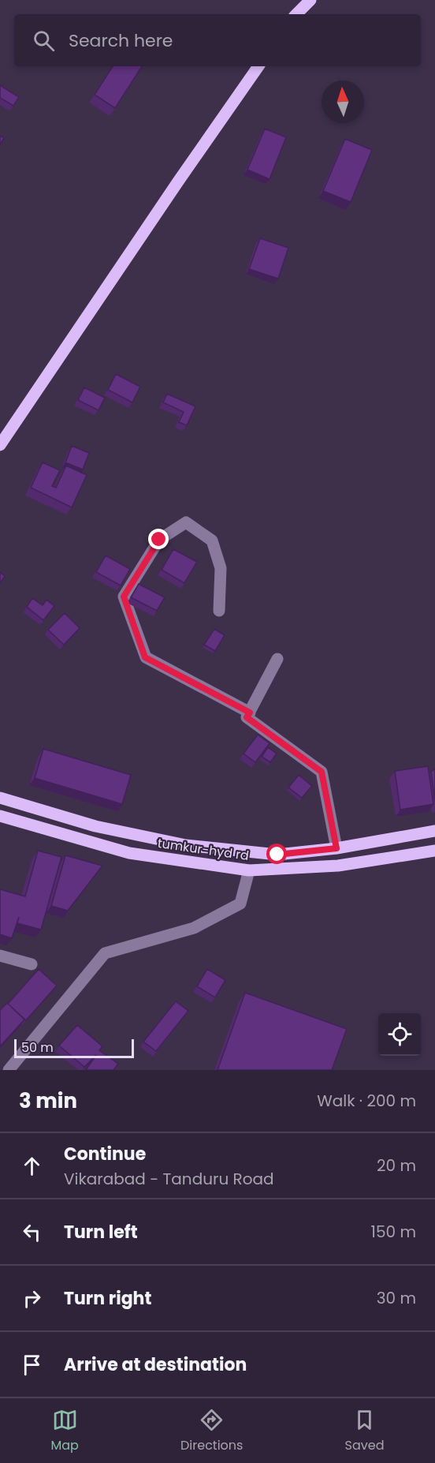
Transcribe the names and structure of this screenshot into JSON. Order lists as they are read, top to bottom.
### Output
{
  "streets": {
    "main road": ["tumkur-hyd rd"]
  },
  "scale_bar": "50 m",
  "north": "top",
  "page": {
    "search": "Search here",
    "scale": "50 m",
    "heading": ["3 min", "Walk · 200 m"],
    "list": [
      ["Continue", "Vikarabad - Tanduru Road", "20 m"],
      ["Turn left", "150 m"],
      ["Turn right", "30 m"],
      "Arrive at destination"
    ],
    "nav": ["Map", "Directions", "Saved"]
  }
}
